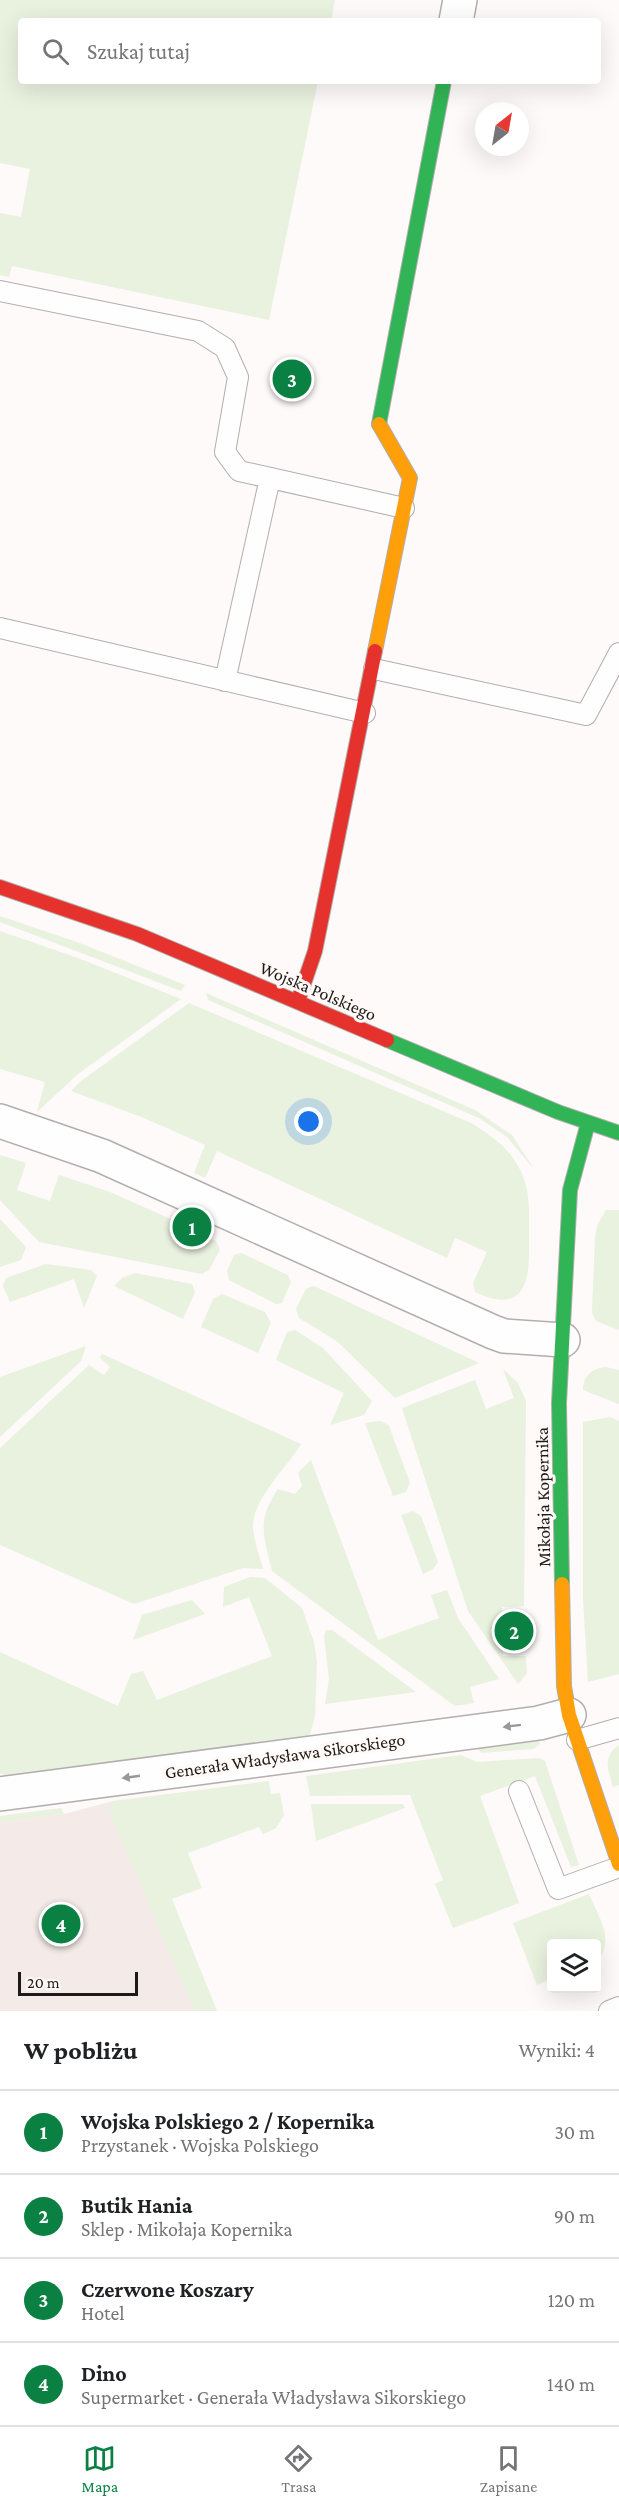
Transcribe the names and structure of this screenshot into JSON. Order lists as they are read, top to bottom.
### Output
{
  "streets": {
    "street": ["Wojska Polskiego", "Mikołaja Kopernika", "Generała Władysława Sikorskiego"]
  },
  "crossings": [
    ["Wojska Polskiego", "Mikołaja Kopernika"],
    ["Mikołaja Kopernika", "Generała Władysława Sikorskiego"]
  ],
  "one_way": ["Generała Władysława Sikorskiego"],
  "scale_bar": "20 m",
  "north": "top right",
  "page": {
    "search": "Szukaj tutaj",
    "pins": [
      "3",
      "1",
      "2",
      "4"
    ],
    "scale": "20 m",
    "heading": ["W pobliżu", "Wyniki: 4"],
    "list": [
      {
        "mark": "1",
        "name": "Wojska Polskiego 2 / Kopernika",
        "note": "Przystanek · Wojska Polskiego",
        "value": "30 m"
      },
      {
        "mark": "2",
        "name": "Butik Hania",
        "note": "Sklep · Mikołaja Kopernika",
        "value": "90 m"
      },
      {
        "mark": "3",
        "name": "Czerwone Koszary",
        "note": "Hotel",
        "value": "120 m"
      },
      {
        "mark": "4",
        "name": "Dino",
        "note": "Supermarket · Generała Władysława Sikorskiego",
        "value": "140 m"
      }
    ],
    "nav": ["Mapa", "Trasa", "Zapisane"]
  }
}
